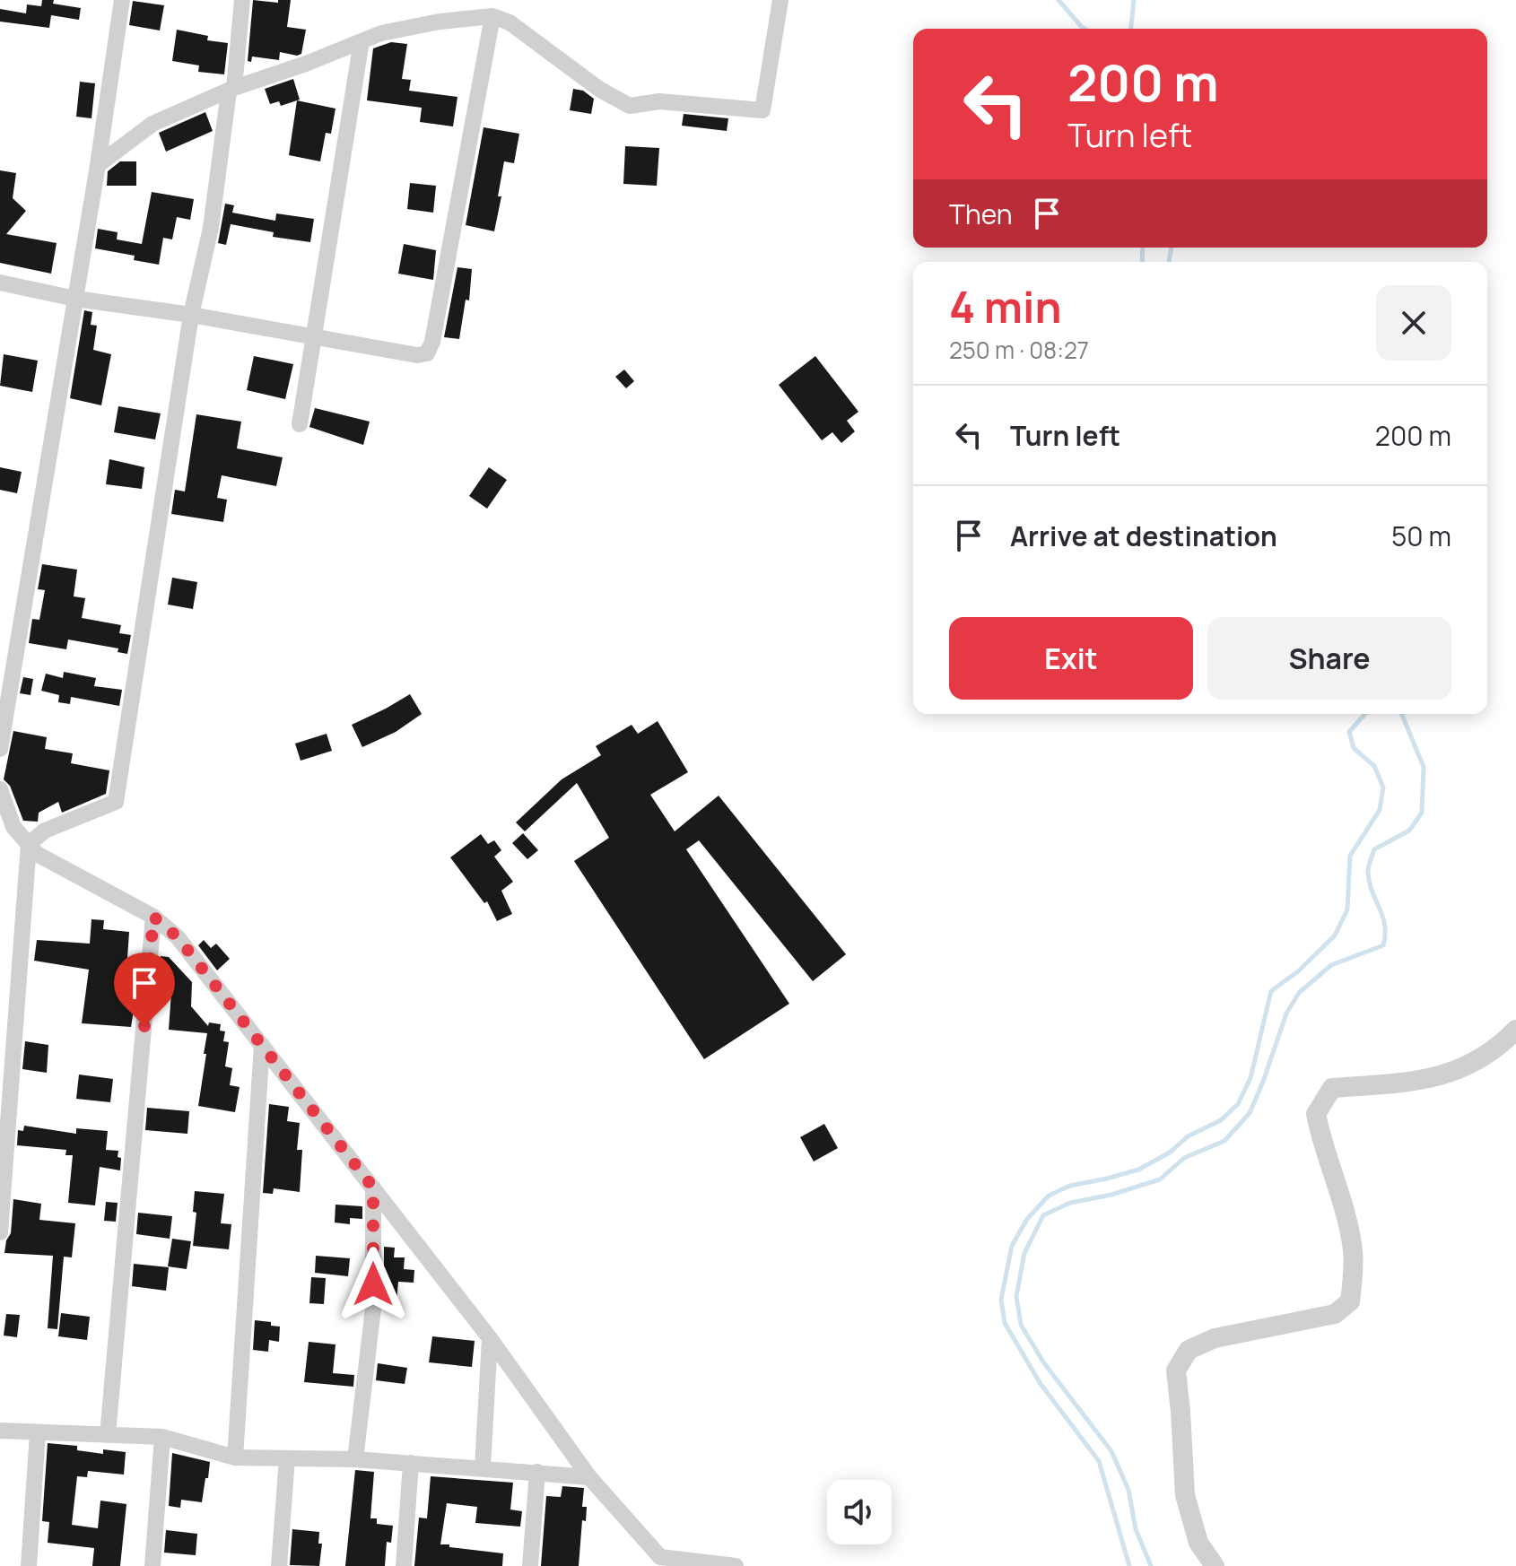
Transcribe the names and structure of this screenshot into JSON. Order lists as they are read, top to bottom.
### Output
{
  "page": {
    "turn": ["200 m", "Turn left"],
    "then": "Then",
    "heading": ["4 min", "250 m · 08:27"],
    "list": [
      {
        "name": "Turn left",
        "value": "200 m"
      },
      {
        "name": "Arrive at destination",
        "value": "50 m"
      }
    ],
    "buttons": ["Exit", "Share"]
  }
}
